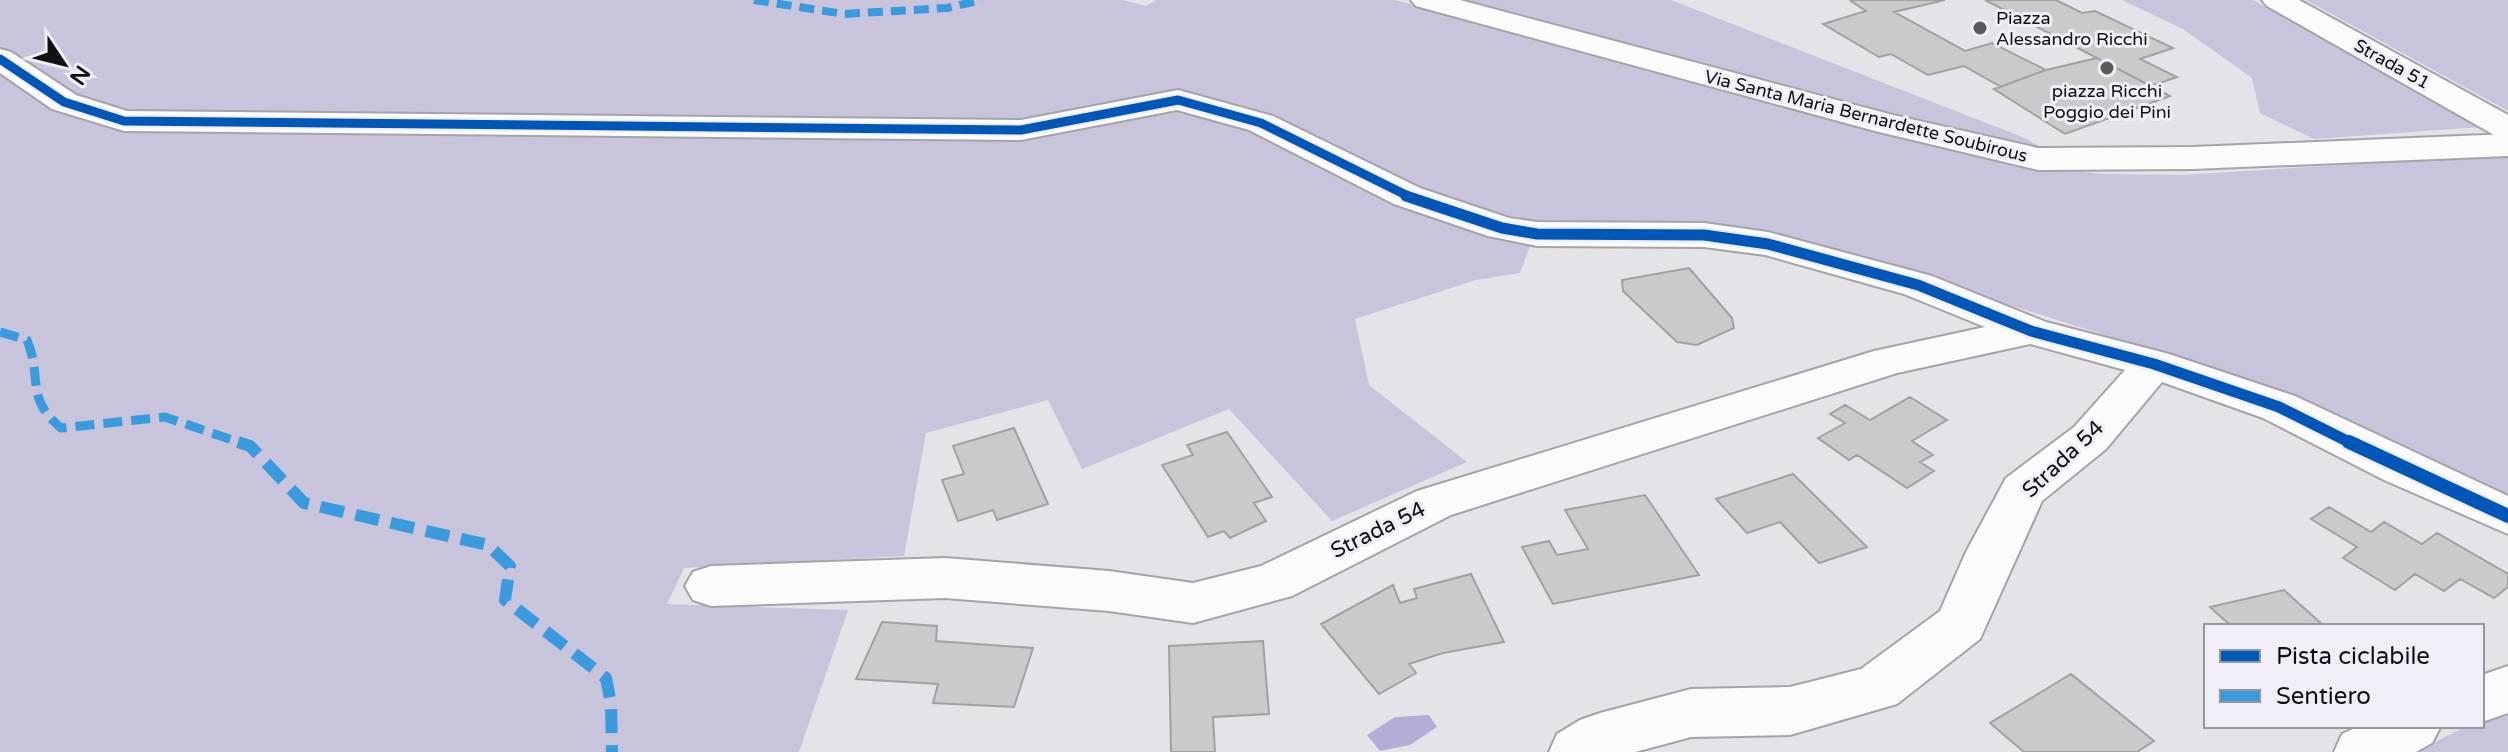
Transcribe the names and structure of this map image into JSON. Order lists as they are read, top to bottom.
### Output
{
  "streets": {
    "street": ["Strada 51", "Via Santa Maria Bernardette Soubirous", "Strada 54"]
  },
  "places": ["Piazza Alessandro Ricchi", "piazza Ricchi Poggio dei Pini"],
  "legend": ["Pista ciclabile", "Sentiero"],
  "north": "bottom right"
}
